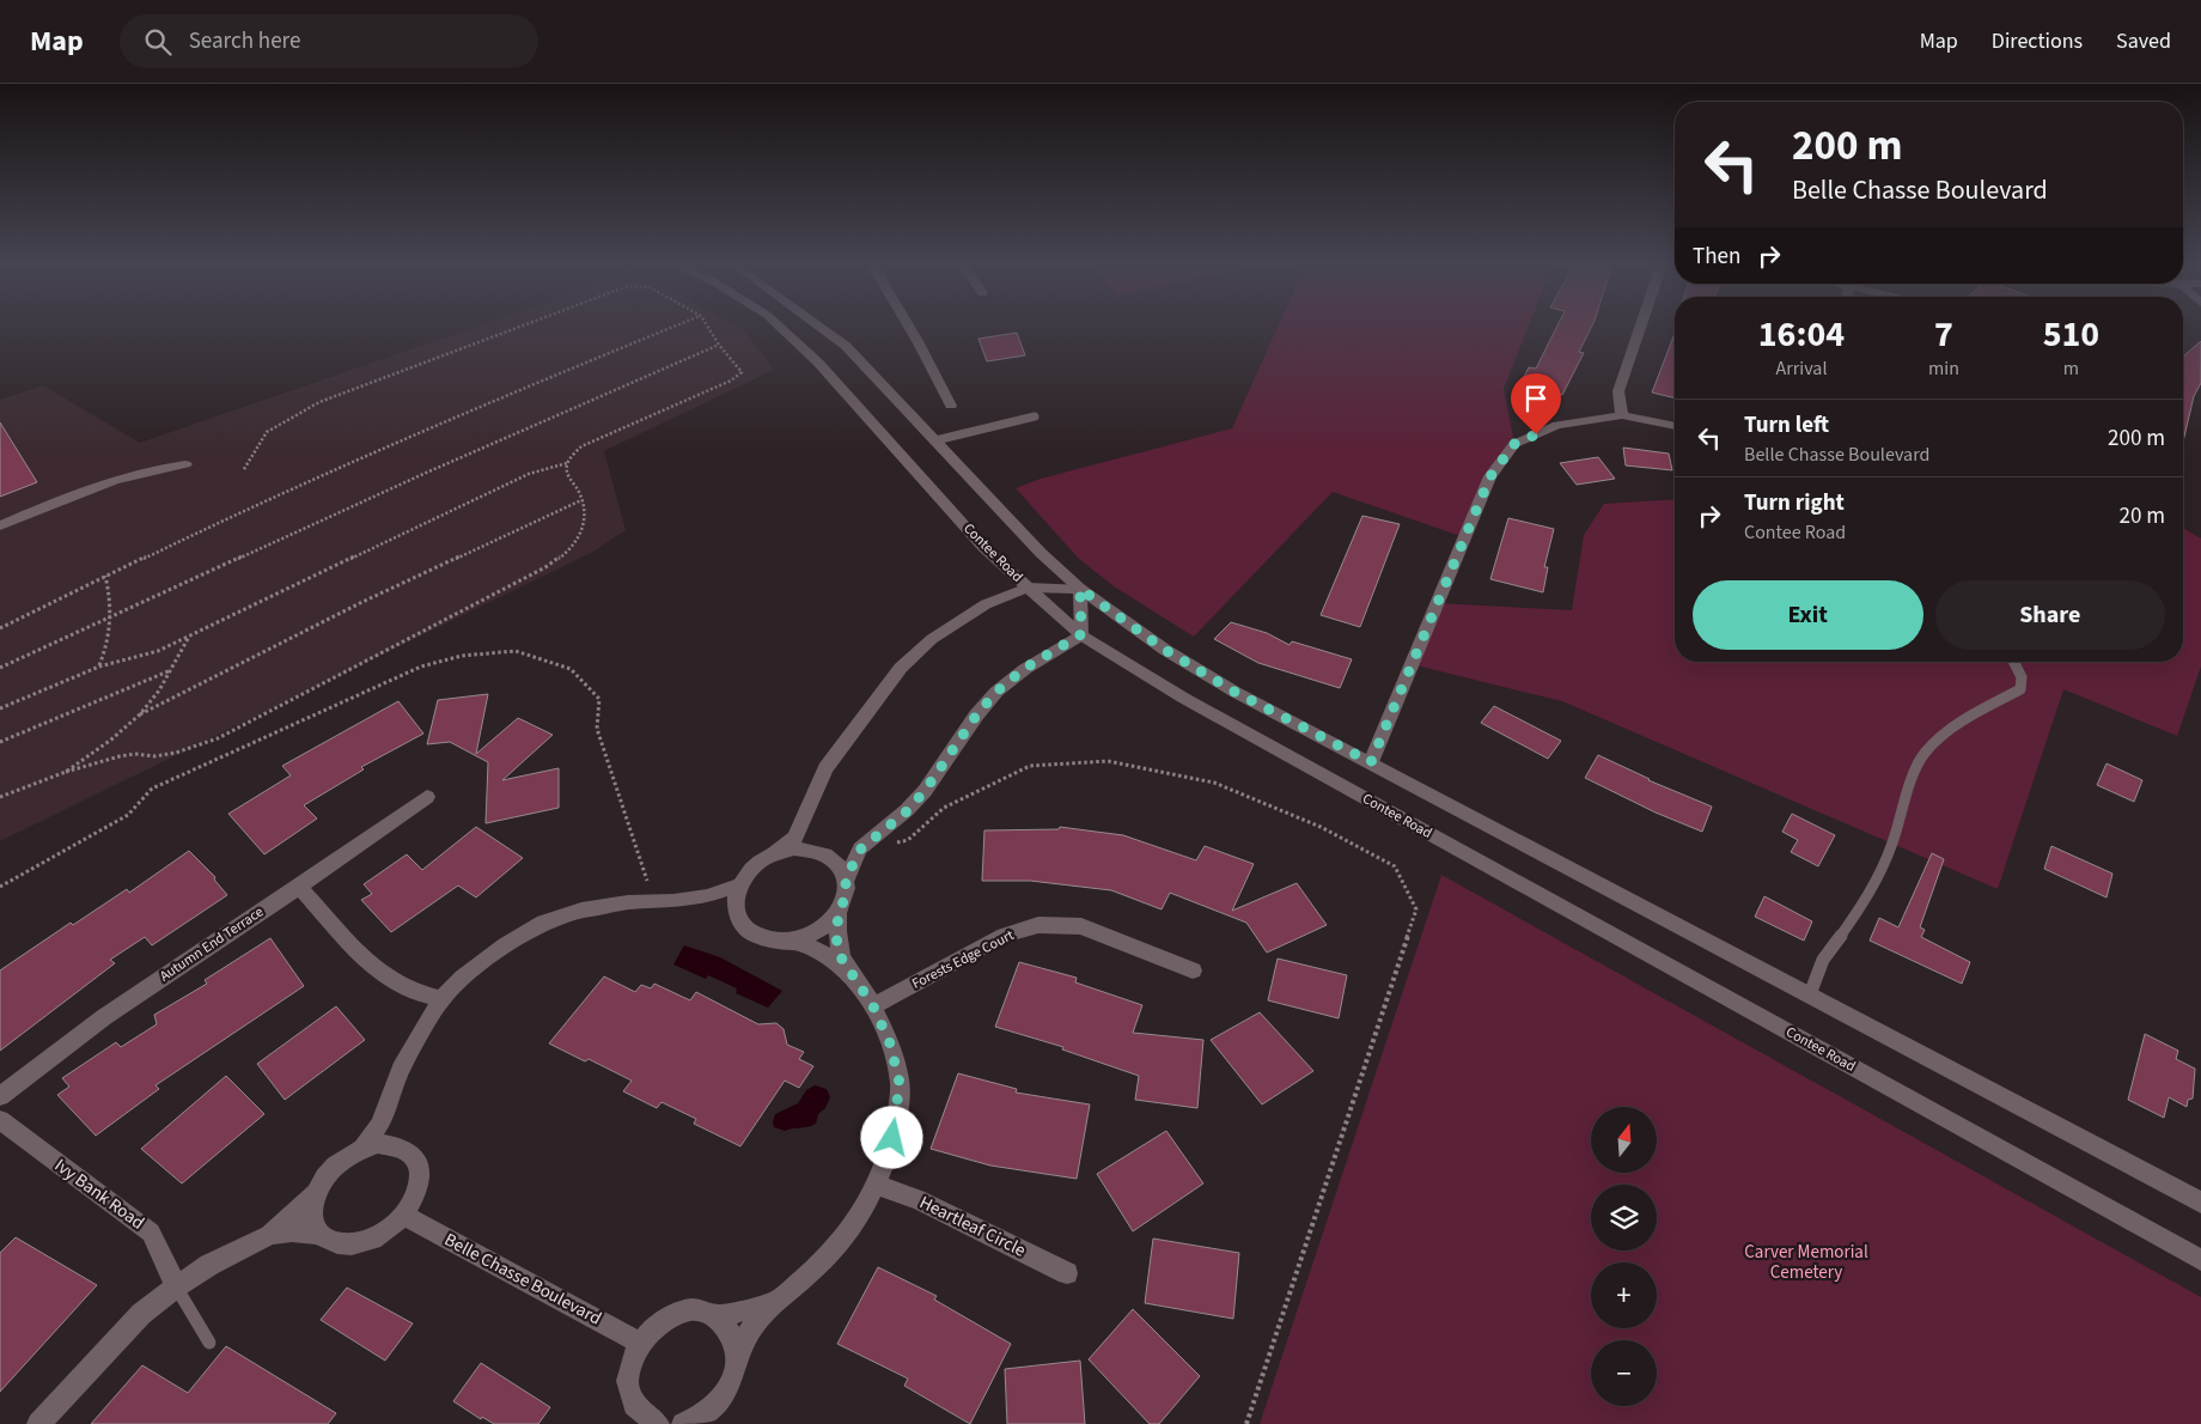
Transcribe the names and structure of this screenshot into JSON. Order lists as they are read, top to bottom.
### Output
{
  "streets": {
    "street": [
      "Contee Road",
      "Autumn End Terrace",
      "Forests Edge Court",
      "Ivy Bank Road",
      "Heartleaf Circle",
      "Belle Chasse Boulevard"
    ]
  },
  "parks": ["Carver Memorial Cemetery"],
  "north": "top",
  "page": {
    "header": "Map",
    "search": "Search here",
    "nav": ["Map", "Directions", "Saved"],
    "turn": ["200 m", "Belle Chasse Boulevard"],
    "then": "Then",
    "eta": [
      "16:04",
      "Arrival",
      "7",
      "min",
      "510",
      "m"
    ],
    "list": [
      {
        "name": "Turn left",
        "note": "Belle Chasse Boulevard",
        "value": "200 m"
      },
      {
        "name": "Turn right",
        "note": "Contee Road",
        "value": "20 m"
      }
    ],
    "buttons": ["Exit", "Share"],
    "map_buttons": ["+", "−"]
  }
}
